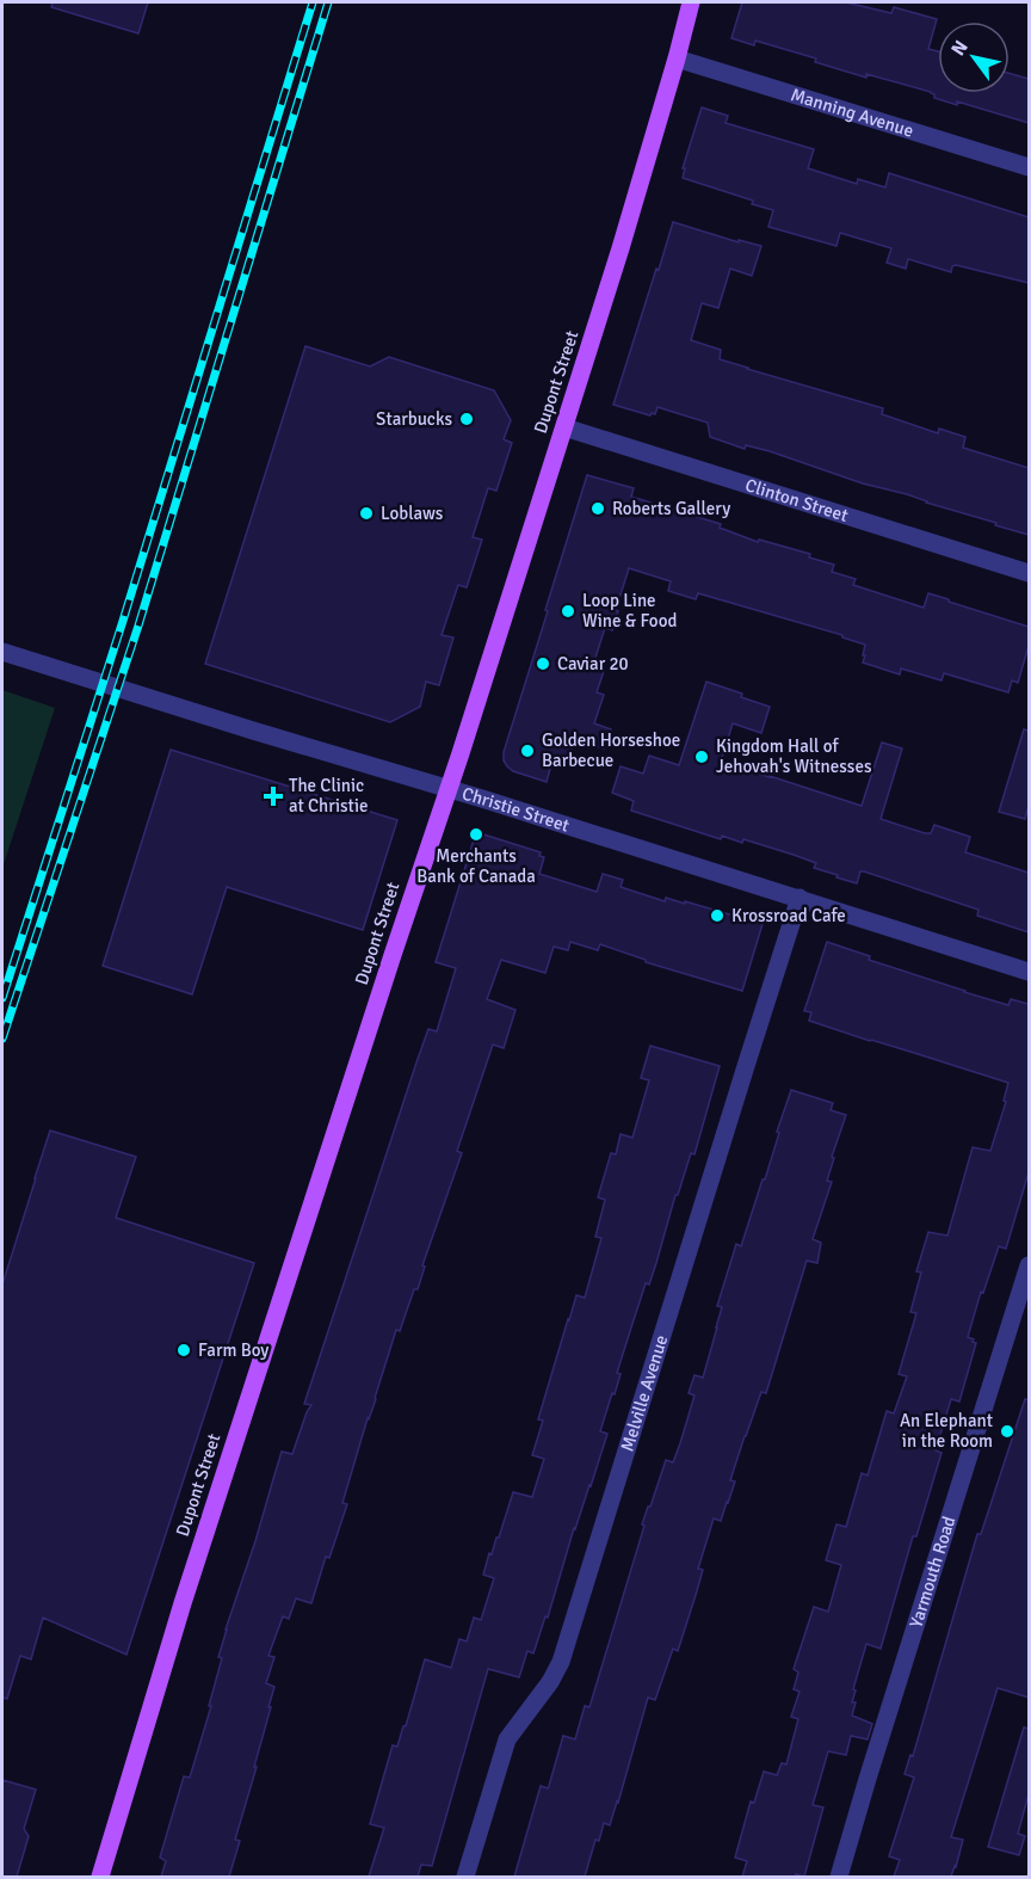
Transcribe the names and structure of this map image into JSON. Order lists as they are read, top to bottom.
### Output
{
  "streets": {
    "main road": ["Dupont Street"],
    "street": [
      "Manning Avenue",
      "Clinton Street",
      "Christie Street",
      "Melville Avenue",
      "Yarmouth Road"
    ]
  },
  "crossings": [
    ["Manning Avenue", "Dupont Street"],
    ["Dupont Street", "Clinton Street"],
    ["Dupont Street", "Christie Street"],
    ["Christie Street", "Melville Avenue"]
  ],
  "places": {
    "other": [
      "Starbucks",
      "Roberts Gallery",
      "Loblaws",
      "Loop Line Wine & Food",
      "Caviar 20",
      "Golden Horseshoe Barbecue",
      "Kingdom Hall of Jehovah's Witnesses",
      "Merchants Bank of Canada",
      "Krossroad Cafe",
      "Farm Boy",
      "An Elephant in the Room"
    ],
    "health": ["The Clinic at Christie"]
  },
  "north": "top left"
}
